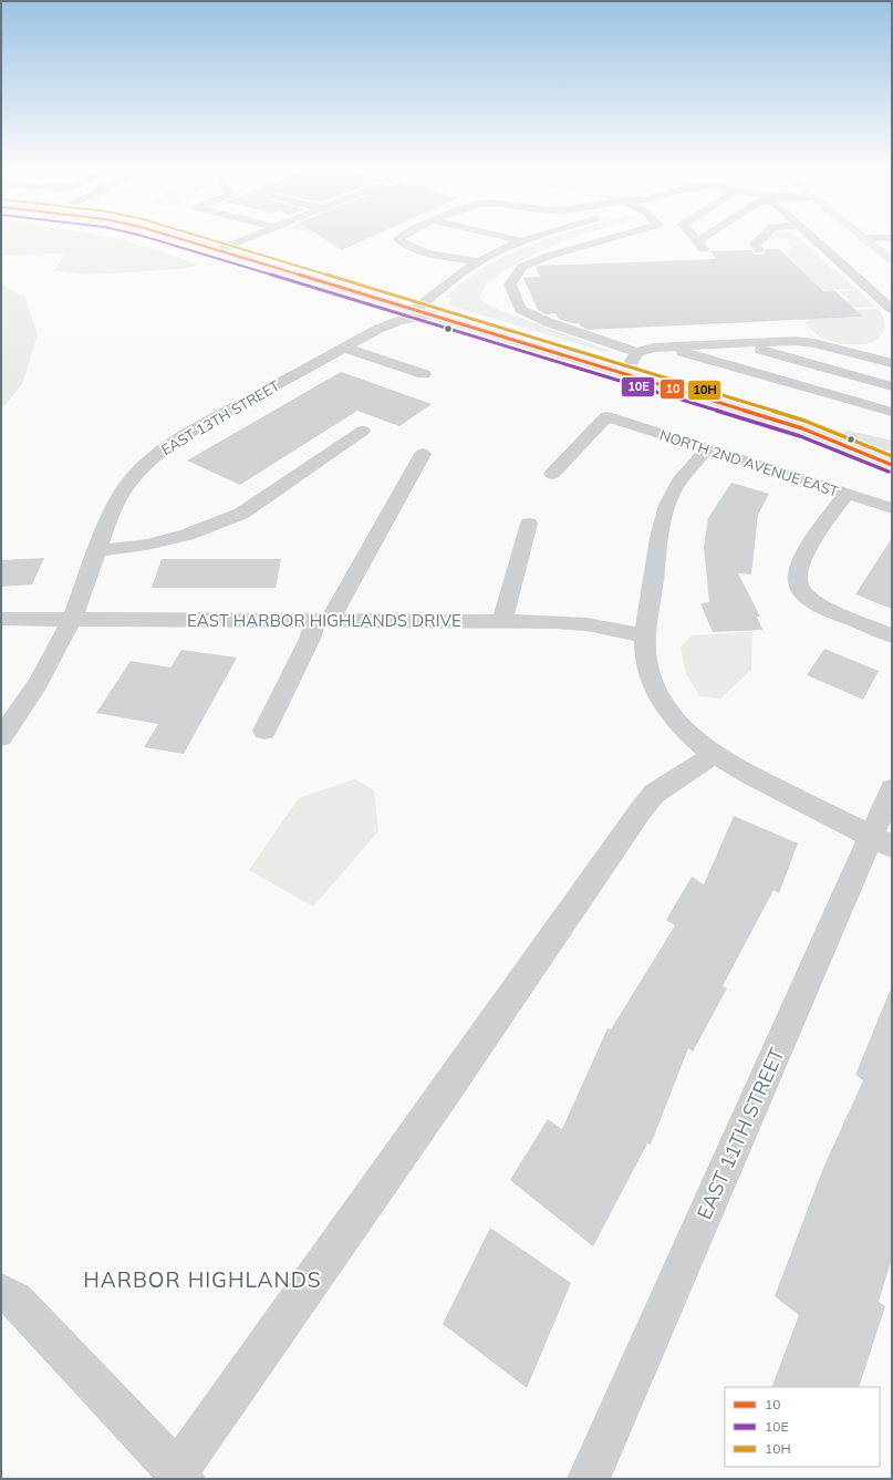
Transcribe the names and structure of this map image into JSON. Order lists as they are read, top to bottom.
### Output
{
  "streets": {
    "street": [
      "EAST 13TH STREET",
      "NORTH 2ND AVENUE EAST",
      "EAST HARBOR HIGHLANDS DRIVE",
      "EAST 11TH STREET"
    ]
  },
  "crossings": [
    ["EAST 13TH STREET", "EAST HARBOR HIGHLANDS DRIVE"]
  ],
  "districts": ["HARBOR HIGHLANDS"],
  "lines": ["transit line 10", "transit line 10E", "transit line 10H"],
  "legend": ["10", "10E", "10H"]
}
